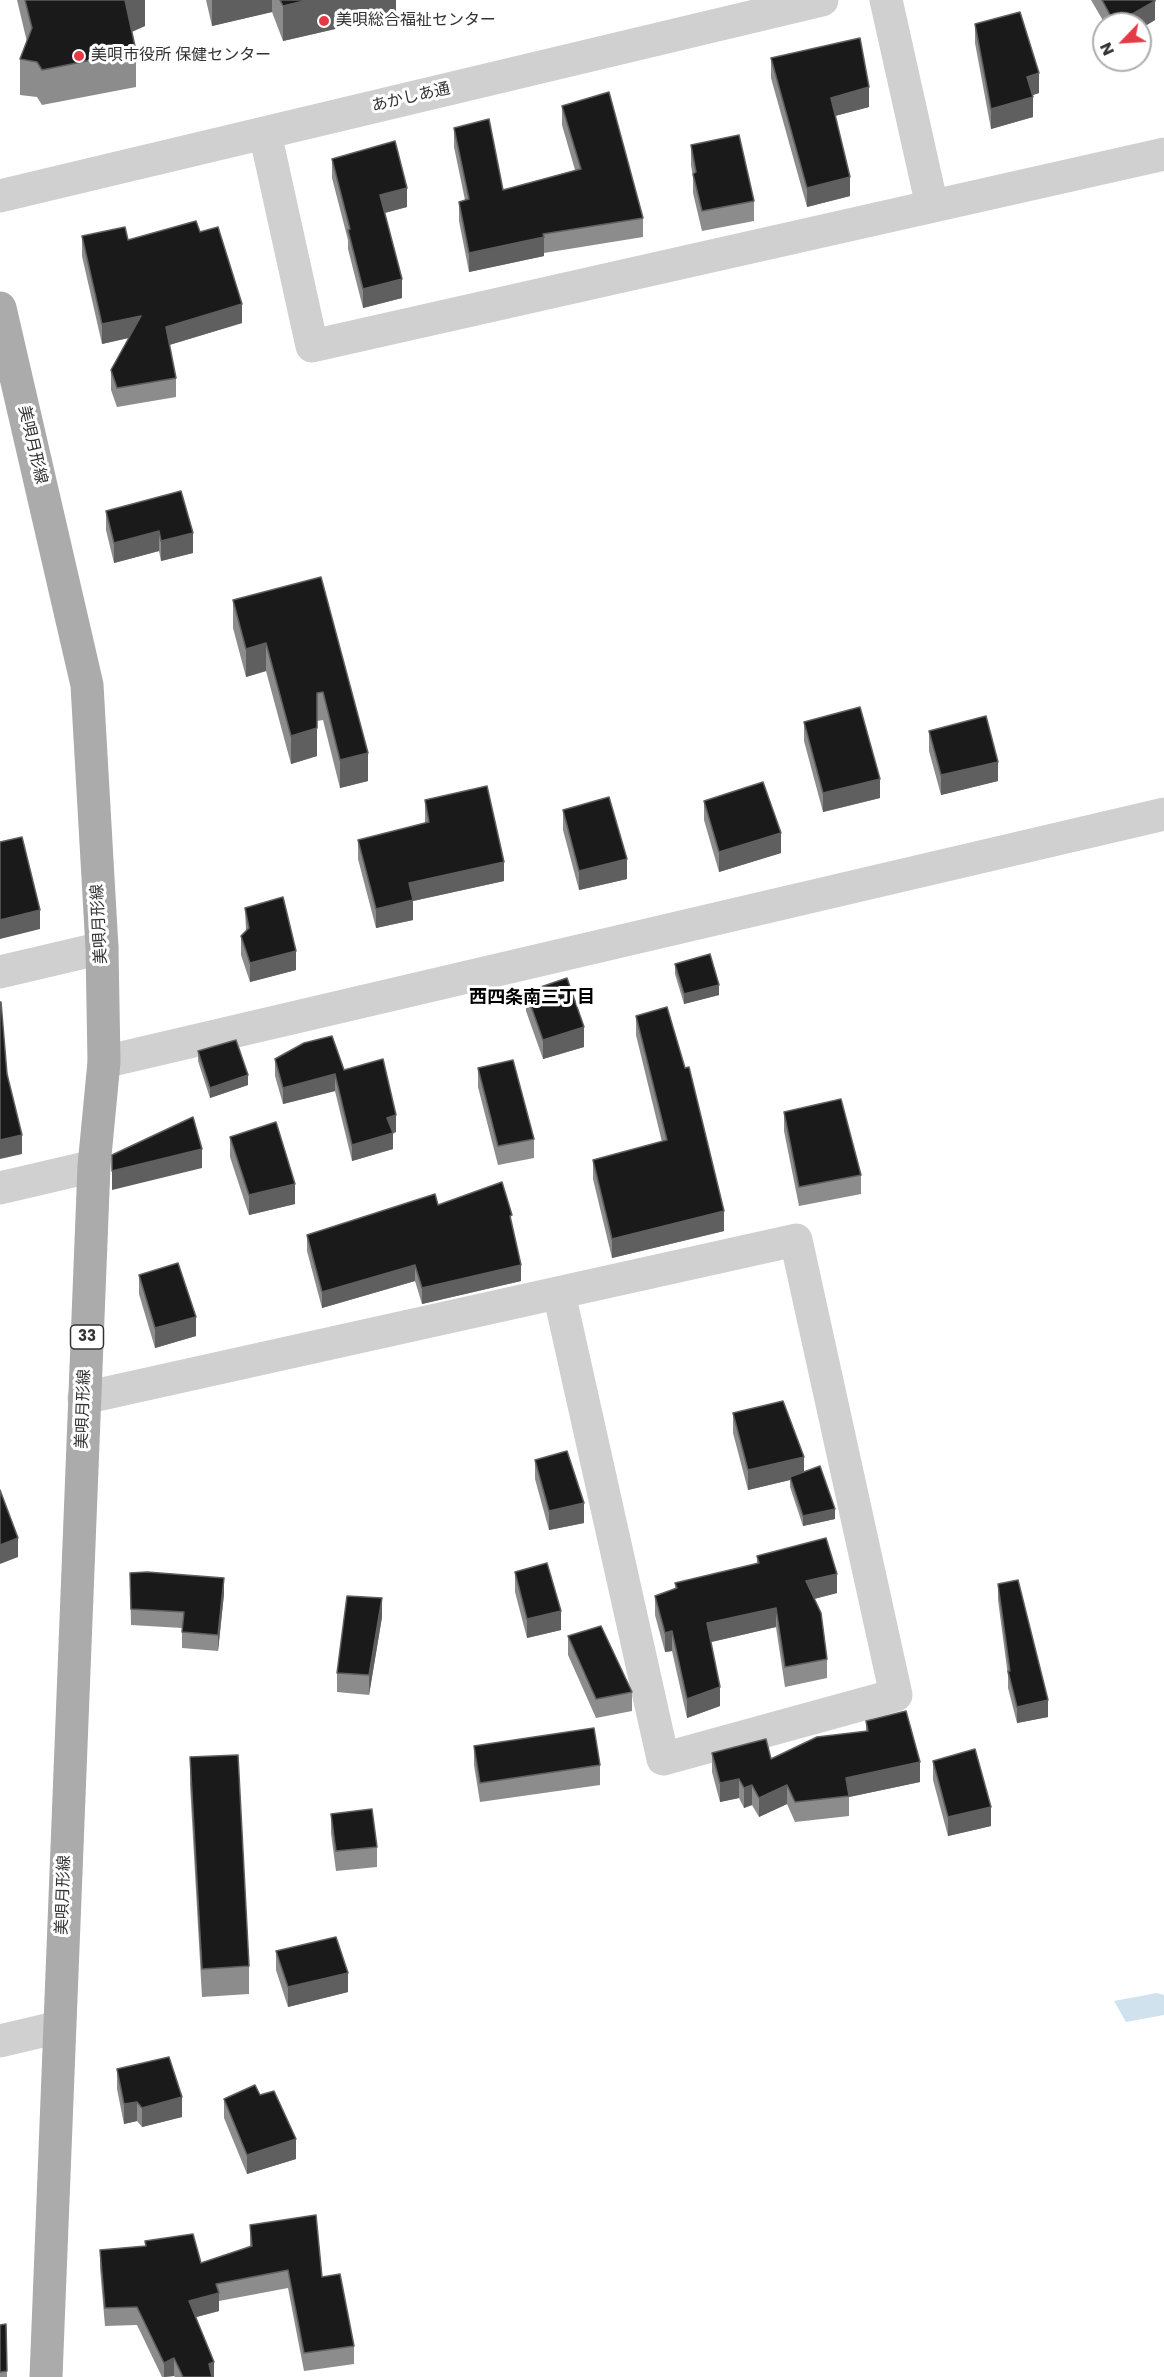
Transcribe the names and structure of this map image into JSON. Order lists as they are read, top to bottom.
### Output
{
  "streets": {
    "main road": ["美唄月形線", "33"],
    "street": ["あかしあ通"]
  },
  "districts": ["西四条南三丁目"],
  "places": ["美唄総合福祉センター", "美唄市役所 保健センター"],
  "north": "bottom left"
}
